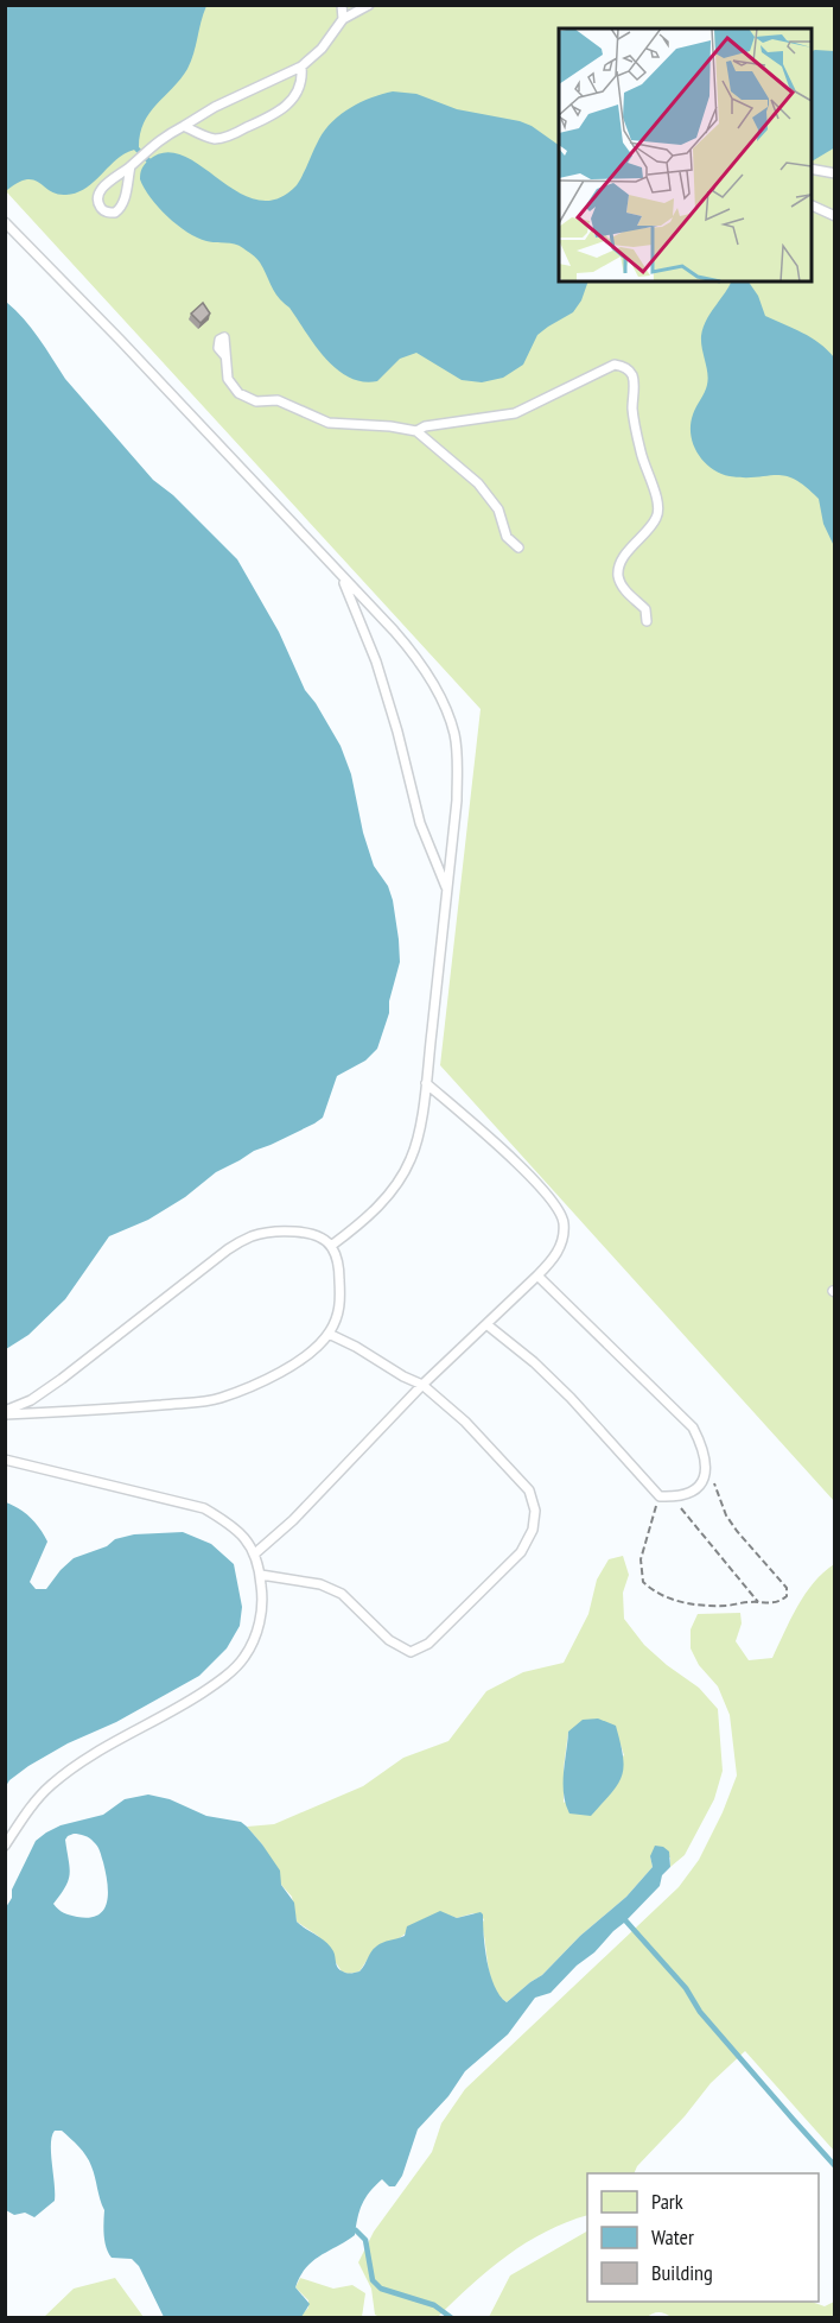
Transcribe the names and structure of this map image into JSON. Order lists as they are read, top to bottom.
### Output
{
  "legend": ["Park", "Water", "Building"]
}
